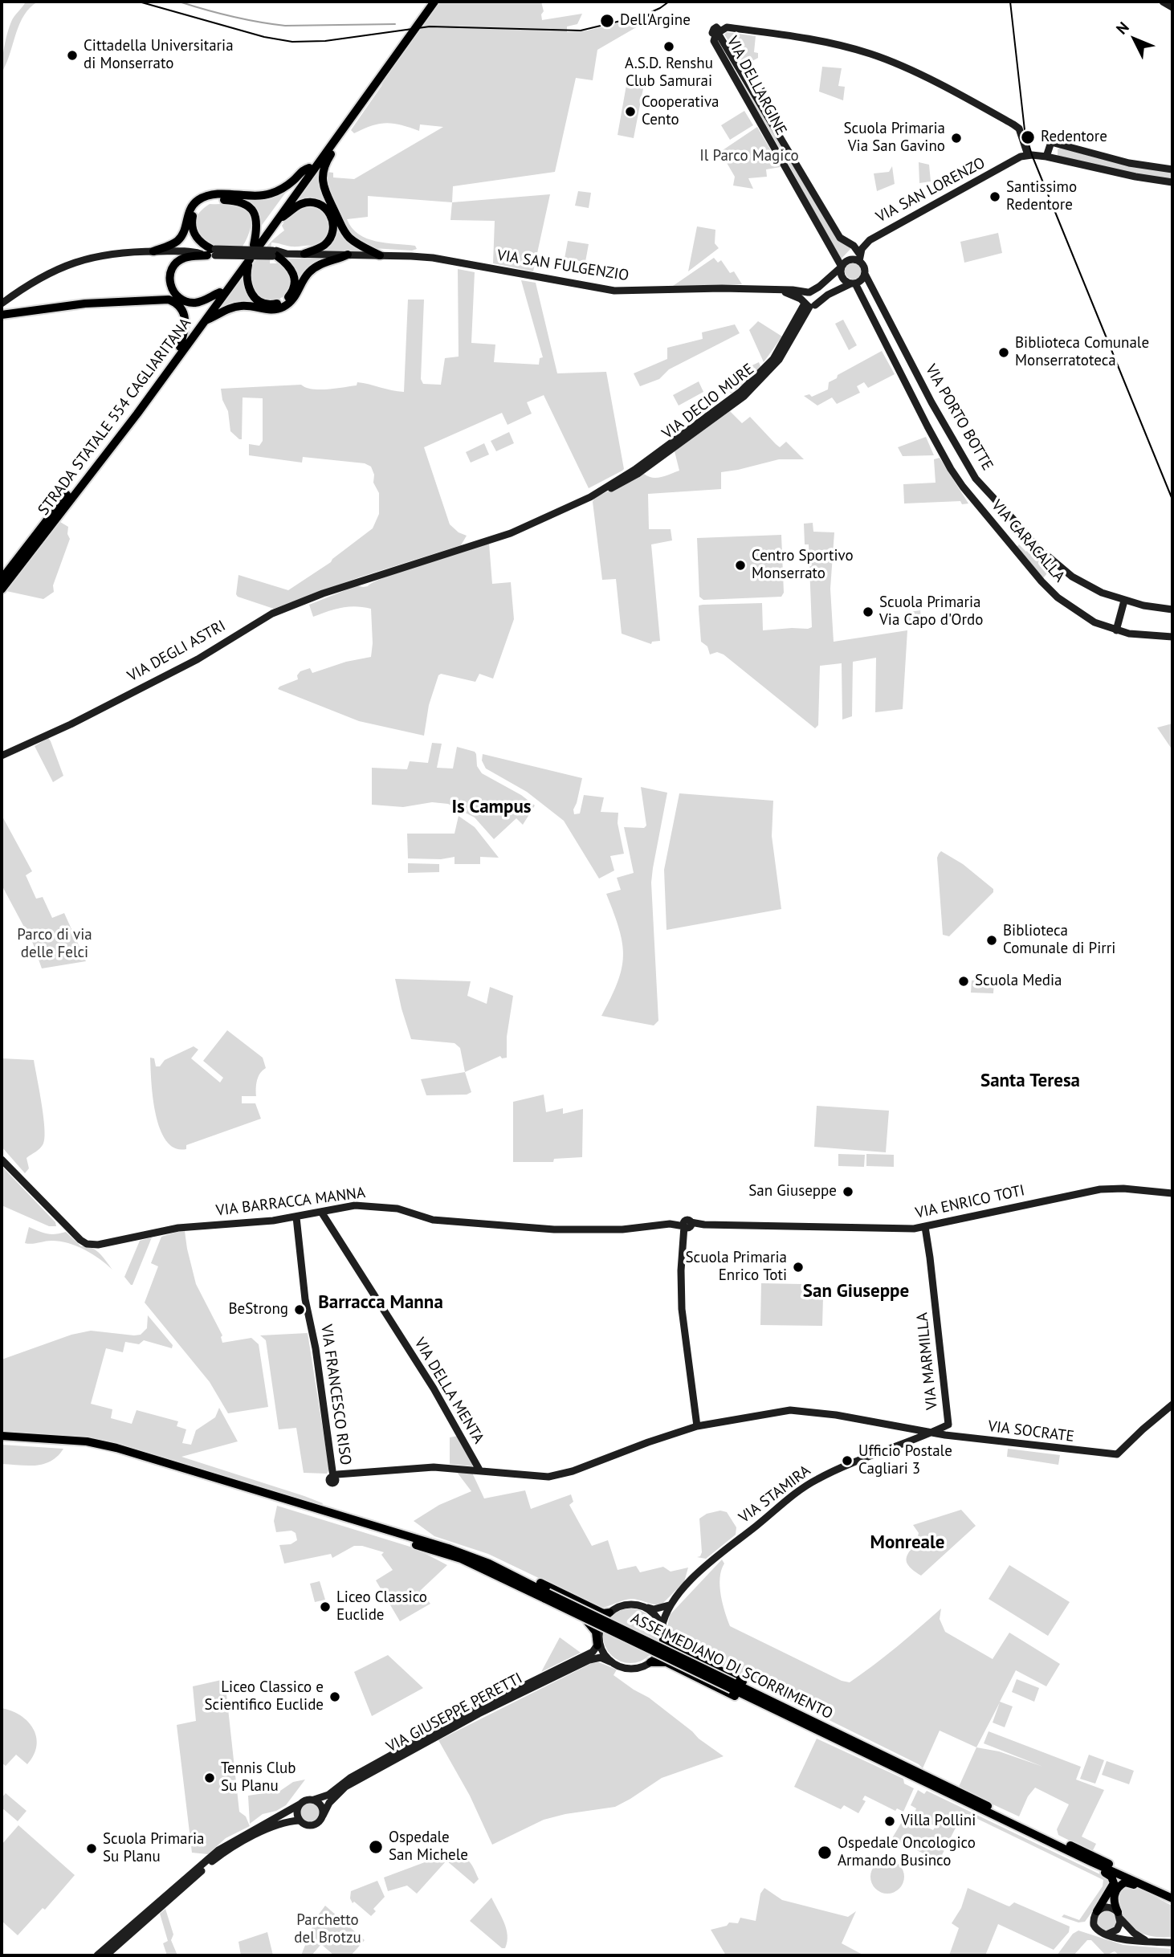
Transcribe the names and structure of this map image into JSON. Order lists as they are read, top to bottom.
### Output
{
  "streets": {
    "highway": ["STRADA STATALE 554 CAGLIARITANA", "ASSE MEDIANO DI SCORRIMENTO"],
    "street": [
      "VIA DELL'ARGINE",
      "VIA SAN LORENZO",
      "VIA SAN FULGENZIO",
      "VIA DECIO MURE",
      "VIA PORTO BOTTE",
      "VIA CARACALLA",
      "VIA DEGLI ASTRI",
      "VIA BARRACCA MANNA",
      "VIA ENRICO TOTI",
      "VIA MARMILLA",
      "VIA DELLA MENTA",
      "VIA FRANCESCO RISO",
      "VIA SOCRATE",
      "VIA STAMIRA",
      "VIA GIUSEPPE PERETTI"
    ]
  },
  "crossings": [
    ["VIA DELL'ARGINE", "VIA SAN LORENZO"],
    ["VIA DELL'ARGINE", "VIA PORTO BOTTE"],
    ["VIA DELL'ARGINE", "VIA CARACALLA"],
    ["VIA SAN LORENZO", "VIA PORTO BOTTE"],
    ["VIA SAN LORENZO", "VIA CARACALLA"],
    ["VIA SAN FULGENZIO", "VIA DECIO MURE"],
    ["VIA DECIO MURE", "VIA DEGLI ASTRI"],
    ["VIA PORTO BOTTE", "VIA CARACALLA"],
    ["VIA BARRACCA MANNA", "VIA ENRICO TOTI"],
    ["VIA BARRACCA MANNA", "VIA DELLA MENTA"],
    ["VIA BARRACCA MANNA", "VIA FRANCESCO RISO"],
    ["VIA ENRICO TOTI", "VIA MARMILLA"],
    ["VIA MARMILLA", "VIA SOCRATE"],
    ["VIA MARMILLA", "VIA STAMIRA"],
    ["VIA DELLA MENTA", "VIA FRANCESCO RISO"],
    ["VIA SOCRATE", "VIA STAMIRA"],
    ["VIA STAMIRA", "VIA GIUSEPPE PERETTI"]
  ],
  "districts": [
    "Is Campus",
    "Santa Teresa",
    "San Giuseppe",
    "Barracca Manna",
    "Monreale"
  ],
  "parks": ["Il Parco Magico", "Parco di via delle Felci", "Parchetto del Brotzu"],
  "places": [
    "Dell'Argine",
    "A.S.D. Renshu Club Samurai",
    "Cittadella Universitaria di Monserrato",
    "Cooperativa Cento",
    "Redentore",
    "Scuola Primaria Via San Gavino",
    "Santissimo Redentore",
    "Biblioteca Comunale Monserratoteca",
    "Centro Sportivo Monserrato",
    "Scuola Primaria Via Capo d'Ordo",
    "Biblioteca Comunale di Pirri",
    "Scuola Media",
    "San Giuseppe",
    "Scuola Primaria Enrico Toti",
    "BeStrong",
    "Ufficio Postale Cagliari 3",
    "Liceo Classico Euclide",
    "Liceo Classico e Scientifico Euclide",
    "Tennis Club Su Planu",
    "Villa Pollini",
    "Ospedale San Michele",
    "Scuola Primaria Su Planu",
    "Ospedale Oncologico Armando Businco"
  ],
  "north": "top left"
}
